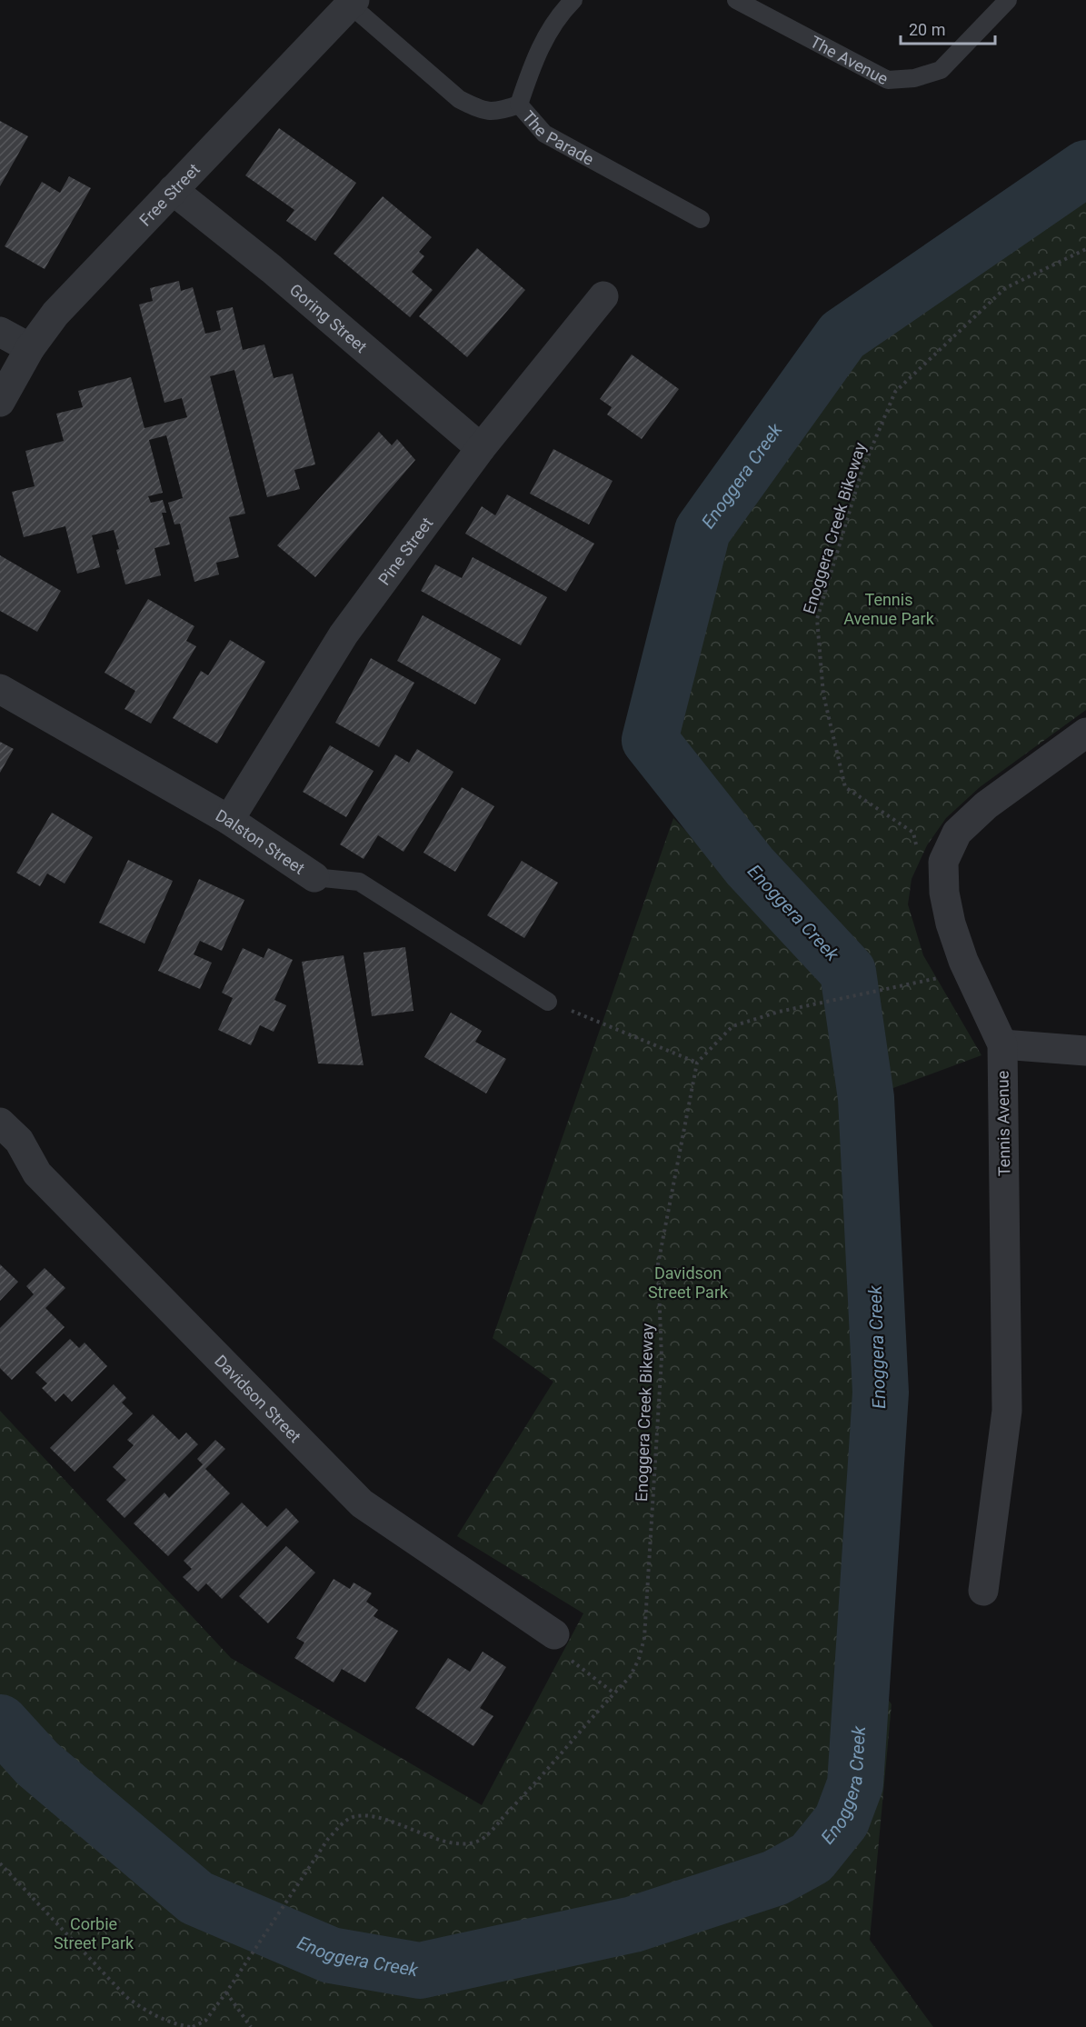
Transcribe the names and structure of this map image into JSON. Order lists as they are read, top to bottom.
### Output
{
  "streets": {
    "street": [
      "Free Street",
      "Goring Street",
      "Pine Street",
      "Dalston Street",
      "Tennis Avenue",
      "Davidson Street"
    ],
    "lane": ["The Avenue", "The Parade"],
    "path": ["Enoggera Creek Bikeway"]
  },
  "crossings": [
    ["The Parade", "Free Street"],
    ["Free Street", "Goring Street"],
    ["Goring Street", "Pine Street"],
    ["Pine Street", "Dalston Street"]
  ],
  "water": ["Enoggera Creek"],
  "parks": ["Tennis Avenue Park", "Davidson Street Park", "Corbie Street Park"],
  "scale_bar": "20 m"
}
